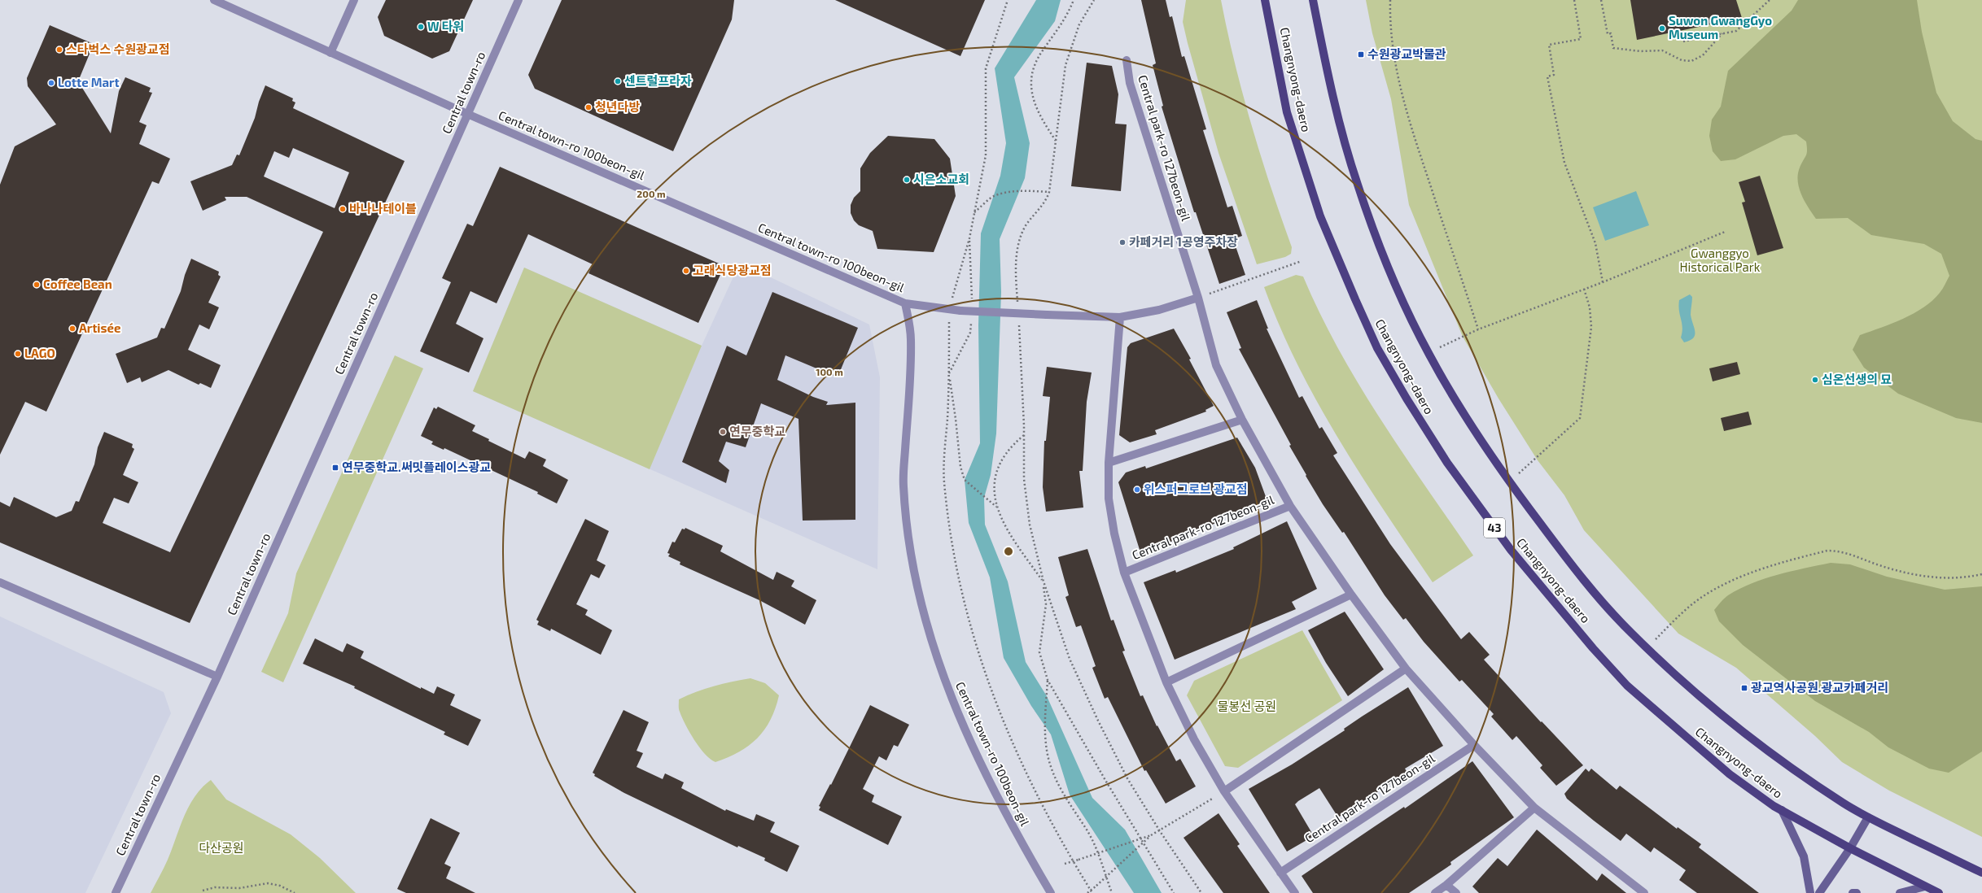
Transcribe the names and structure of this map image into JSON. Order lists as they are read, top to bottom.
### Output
{
  "streets": {
    "main road": ["Changnyong-daero", "43"],
    "street": ["Central town-ro", "Central town-ro 100beon-gil", "Central park-ro 127beon-gil"]
  },
  "crossings": [
    ["Central town-ro", "Central town-ro 100beon-gil"]
  ],
  "parks": ["Gwanggyo Historical Park", "물봉선 공원", "다산공원"],
  "places": {
    "other": [
      "W 타워",
      "Suwon GwangGyo Museum",
      "스타벅스 수원광교점",
      "센트럴프라자",
      "Lotte Mart",
      "청년다방",
      "시은소교회",
      "바나나테이블",
      "카페거리 1공영주차장",
      "고래식당광교점",
      "Coffee Bean",
      "Artisée",
      "LAGO",
      "심온선생의 묘",
      "연무중학교",
      "위스퍼그로브 광교점"
    ],
    "transit": ["수원광교박물관", "연무중학교.써밋플레이스광교", "광교역사공원.광교카페거리"]
  },
  "rings": ["200 m", "100 m"]
}
